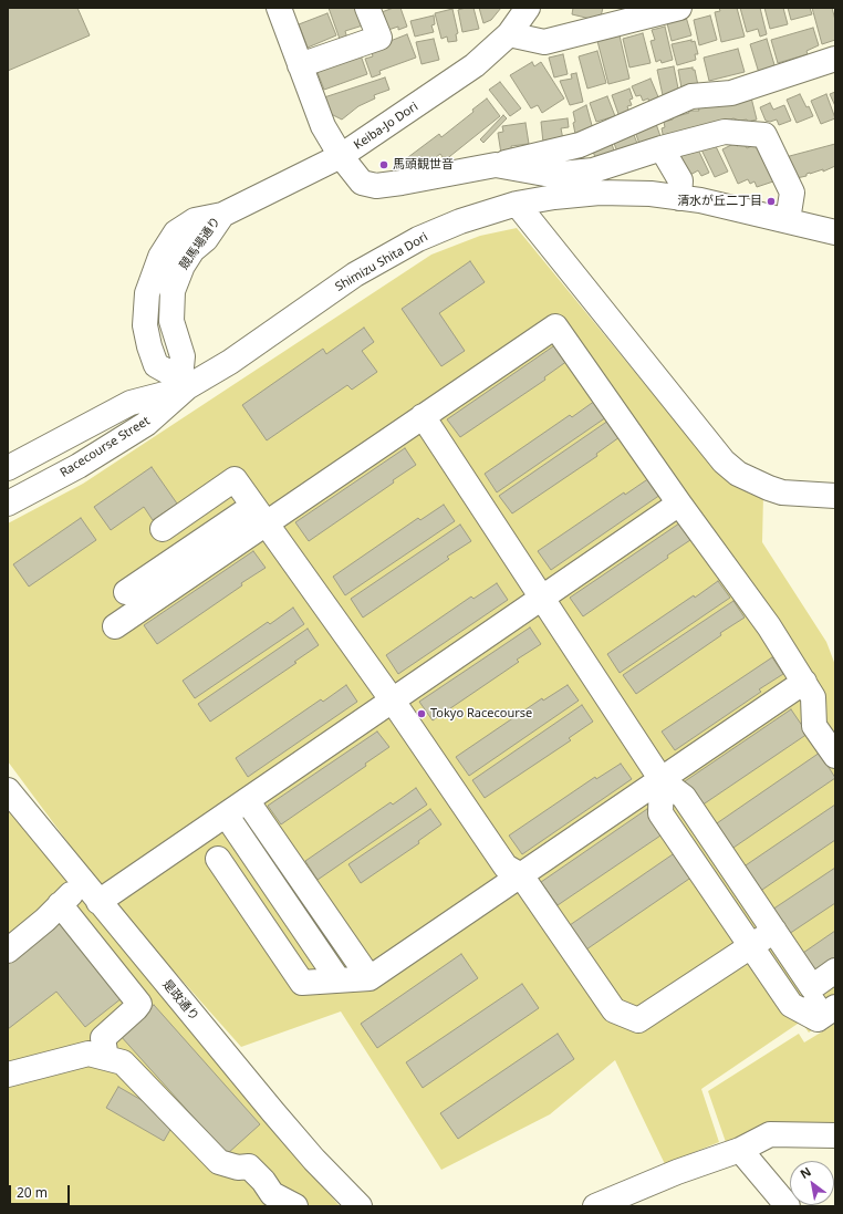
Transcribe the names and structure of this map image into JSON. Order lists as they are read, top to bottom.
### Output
{
  "streets": {
    "street": [
      "Keiba-Jo Dori",
      "競馬場通り",
      "Shimizu Shita Dori",
      "Racecourse Street",
      "是政通り"
    ]
  },
  "crossings": [
    ["Keiba-Jo Dori", "競馬場通り"],
    ["競馬場通り", "Shimizu Shita Dori"],
    ["競馬場通り", "Racecourse Street"],
    ["Shimizu Shita Dori", "Racecourse Street"]
  ],
  "places": ["馬頭観世音", "清水が丘二丁目", "Tokyo Racecourse"],
  "scale_bar": "20 m",
  "north": "top left"
}
